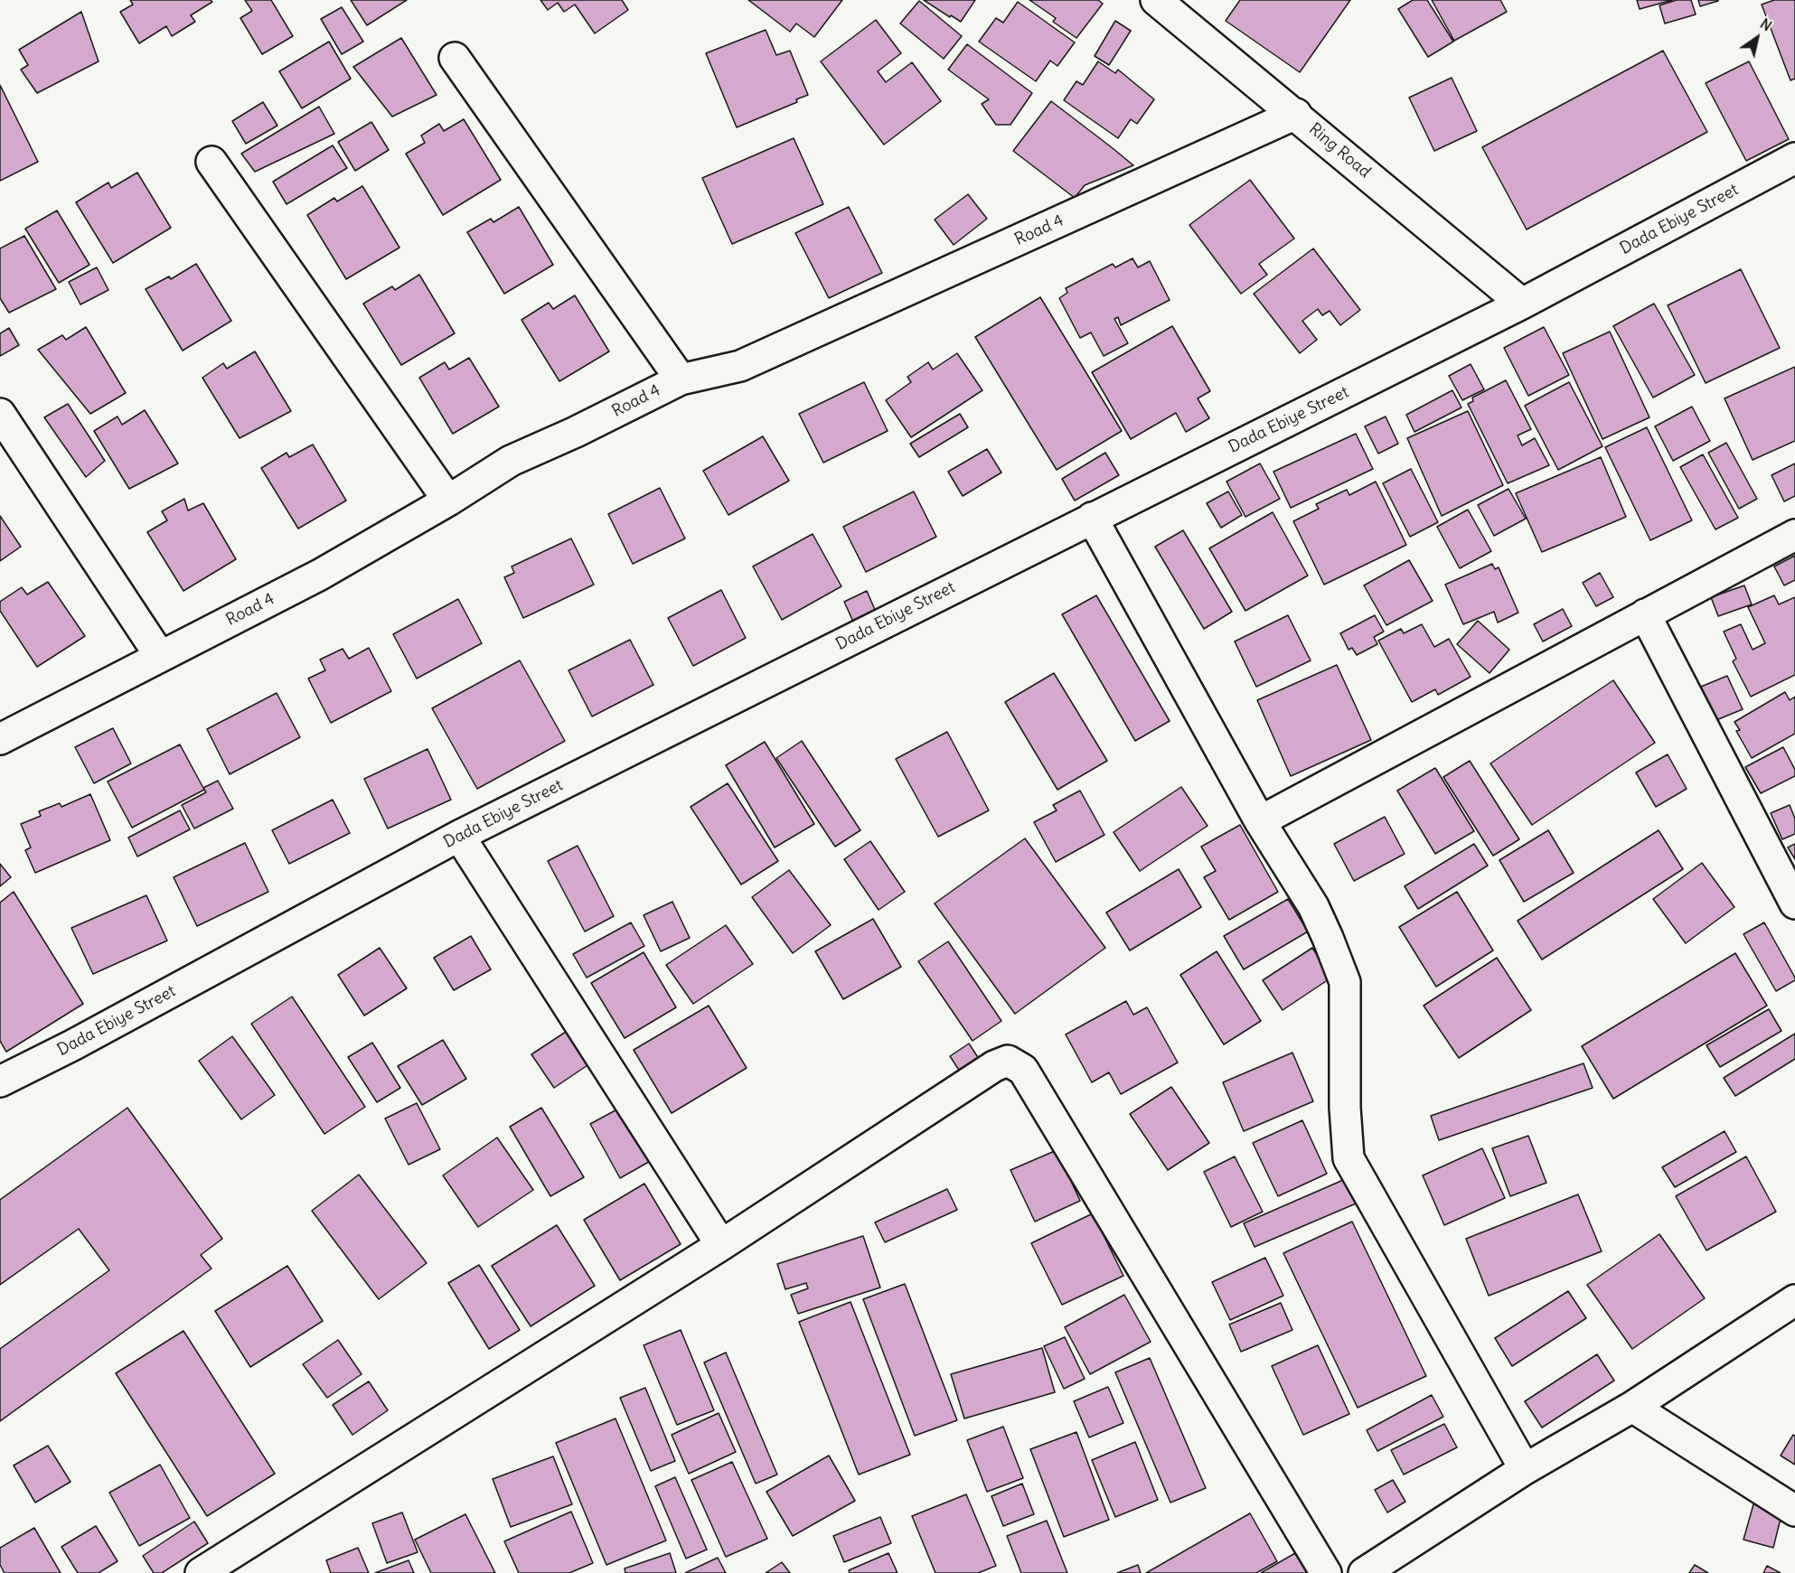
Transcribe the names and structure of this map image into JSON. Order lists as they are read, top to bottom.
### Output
{
  "streets": {
    "street": ["Ring Road", "Dada Ebiye Street", "Road 4"]
  },
  "crossings": [
    ["Ring Road", "Dada Ebiye Street"],
    ["Ring Road", "Road 4"]
  ],
  "north": "top right"
}
